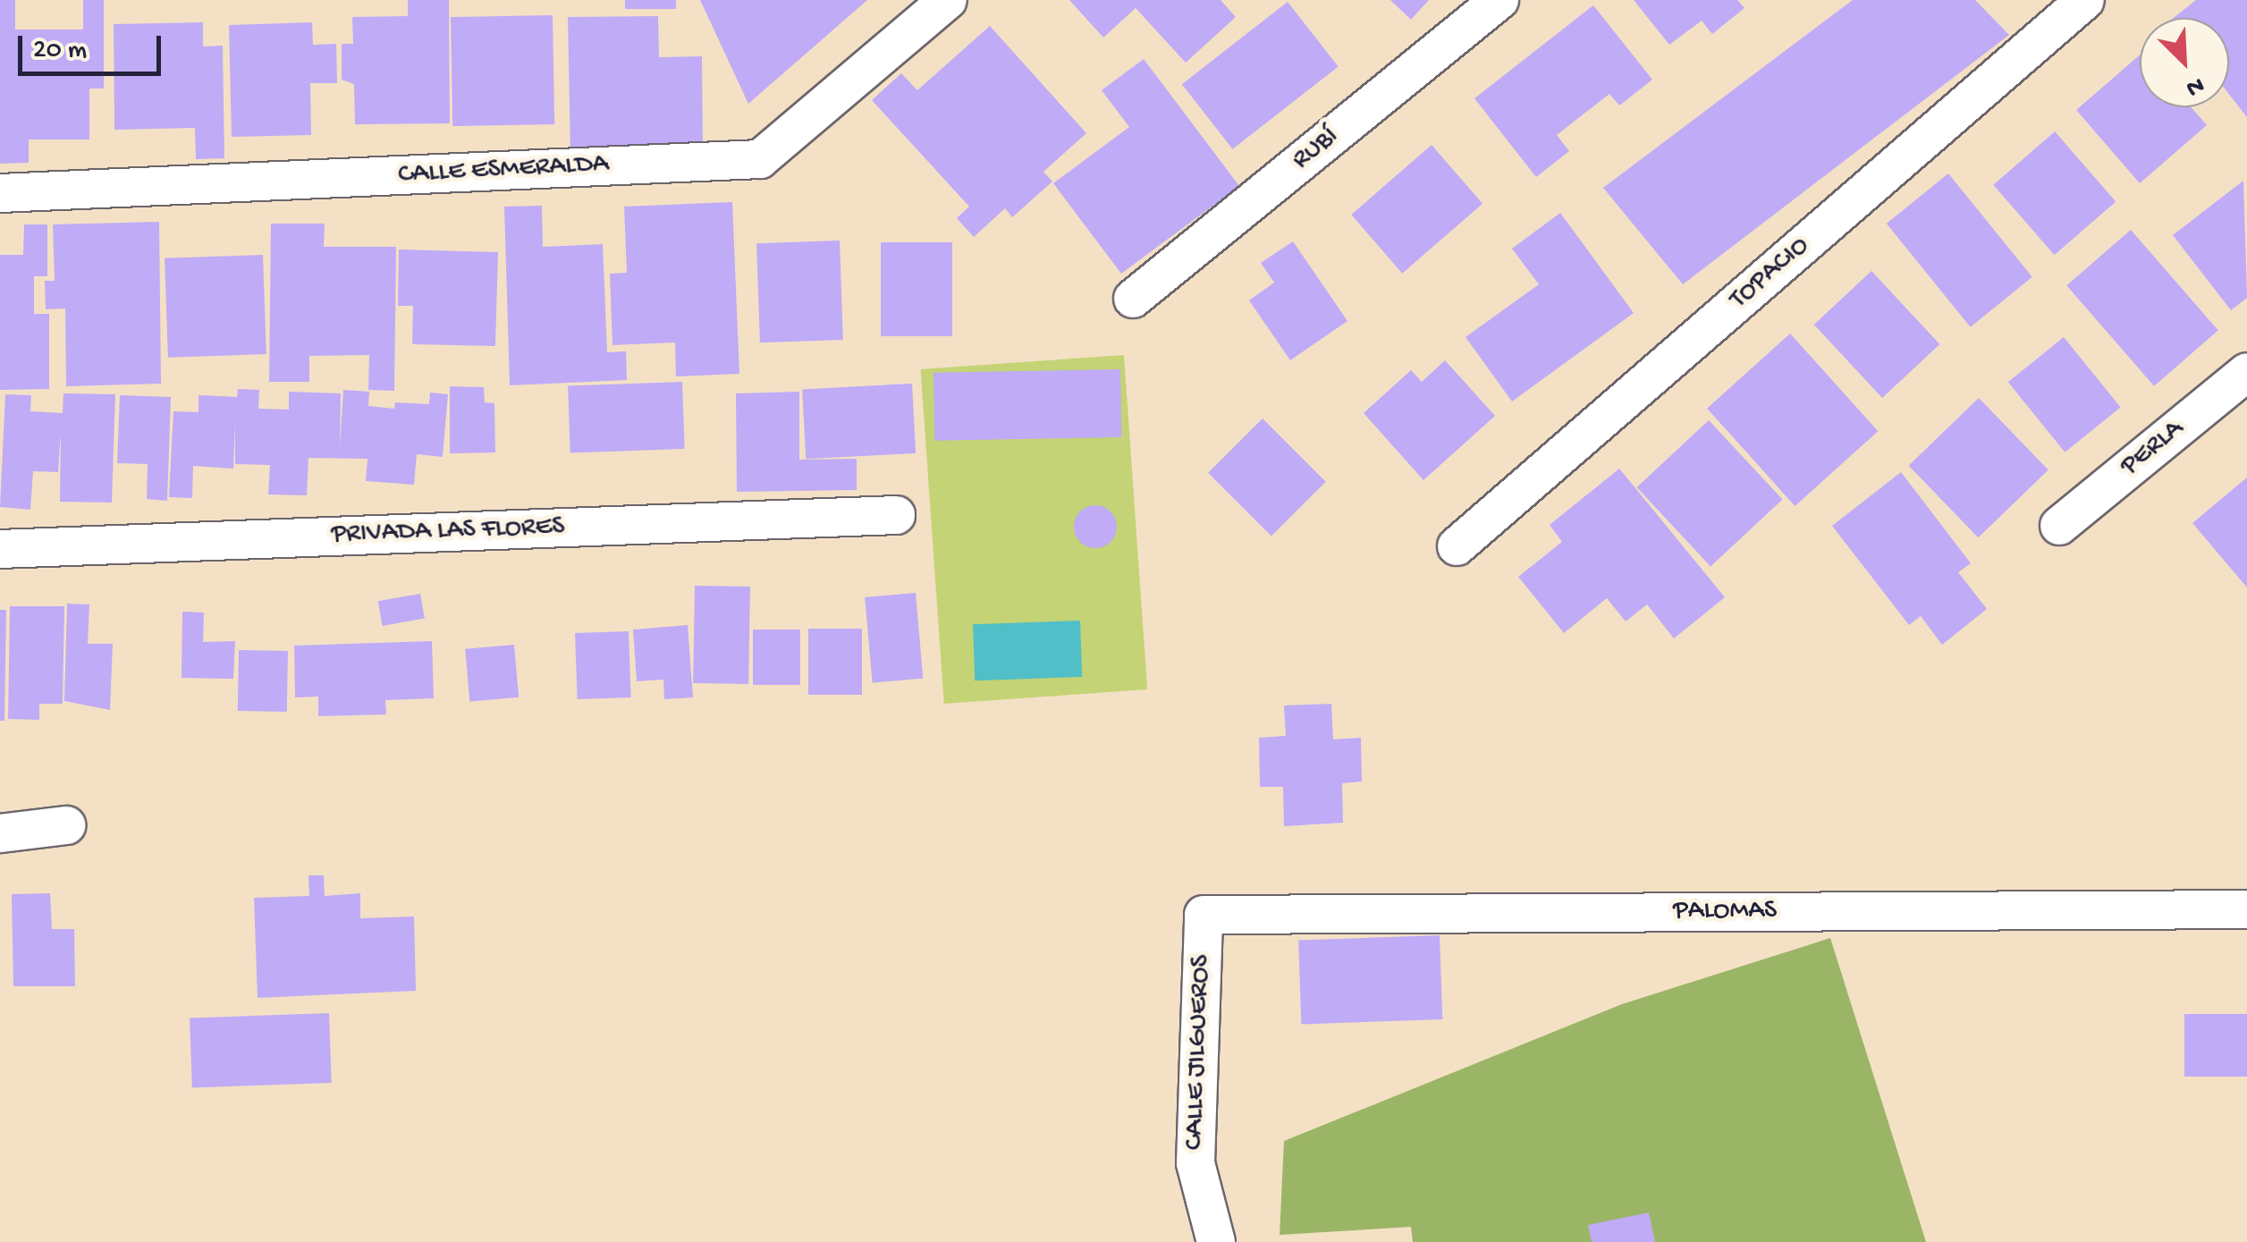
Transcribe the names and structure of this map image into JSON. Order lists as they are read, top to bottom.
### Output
{
  "streets": {
    "street": [
      "RUBÍ",
      "CALLE ESMERALDA",
      "TOPACIO",
      "PERLA",
      "PRIVADA LAS FLORES",
      "PALOMAS",
      "CALLE JILGUEROS"
    ]
  },
  "crossings": [
    ["PALOMAS", "CALLE JILGUEROS"]
  ],
  "scale_bar": "20 m",
  "north": "bottom right"
}
